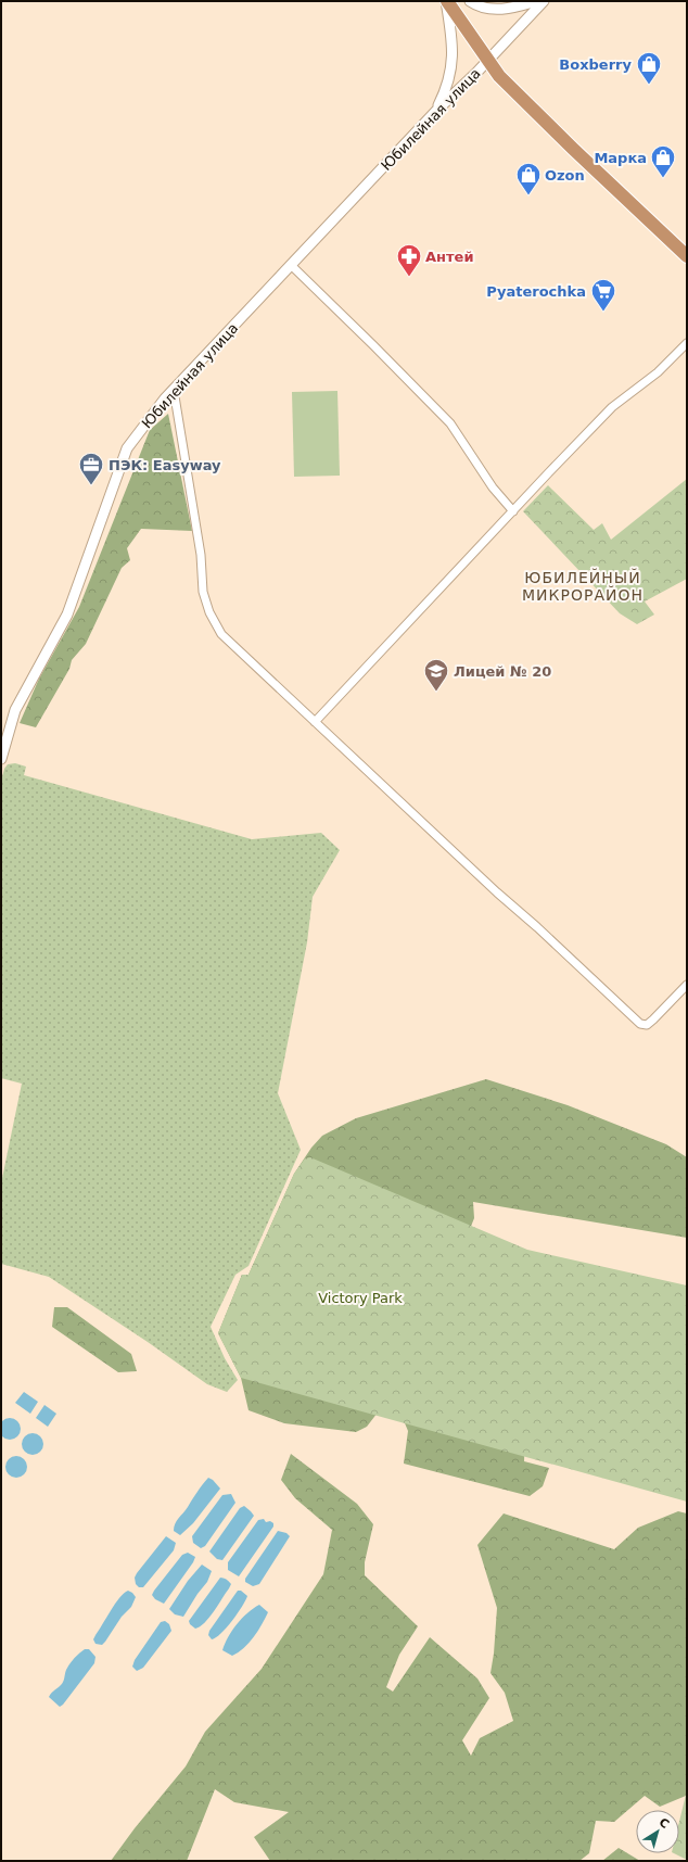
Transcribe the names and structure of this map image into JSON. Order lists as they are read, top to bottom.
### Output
{
  "streets": {
    "street": ["Юбилейная улица"]
  },
  "districts": ["ЮБИЛЕЙНЫЙ МИКРОРАЙОН"],
  "parks": ["Victory Park"],
  "places": {
    "shop": ["Boxberry", "Марка", "Ozon"],
    "pharmacy": ["Антей"],
    "supermarket": ["Pyaterochka"],
    "office": ["ПЭК: Easyway"],
    "school or university": ["Лицей № 20"]
  },
  "north": "top right"
}
